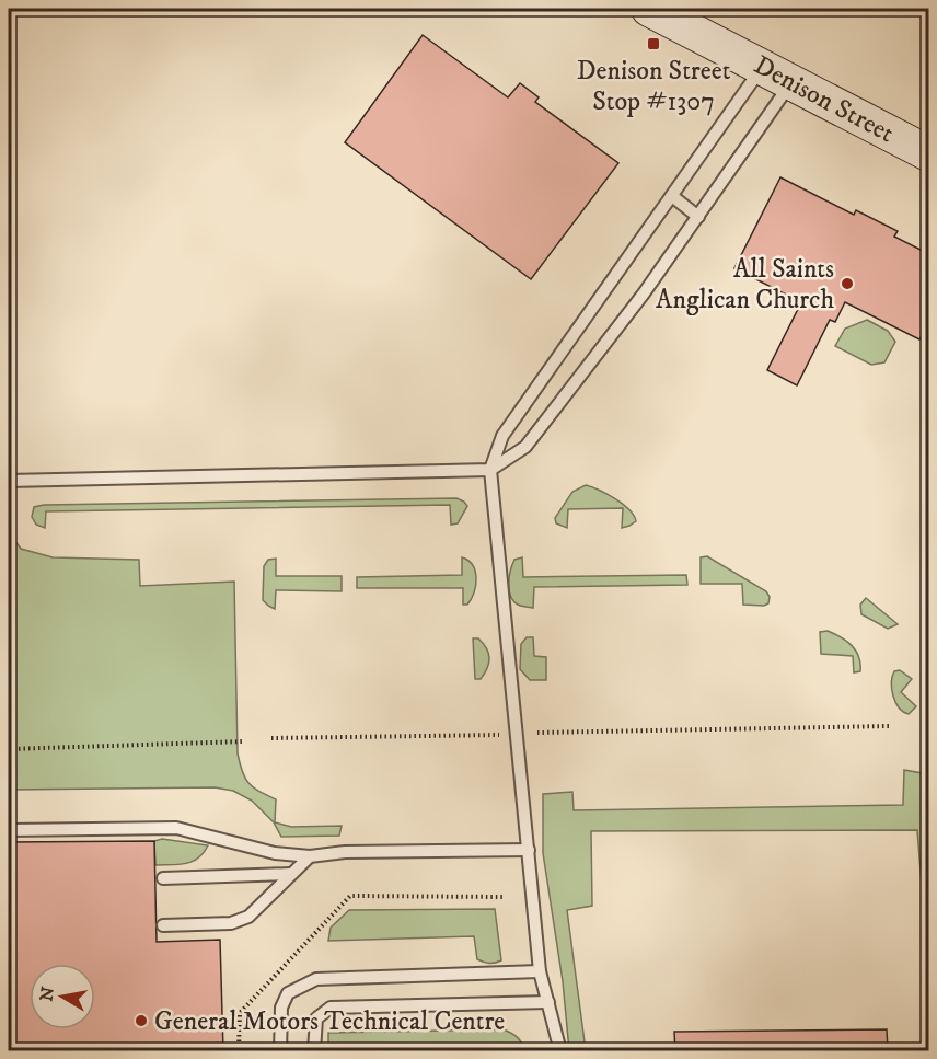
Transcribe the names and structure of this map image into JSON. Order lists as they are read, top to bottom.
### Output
{
  "streets": {
    "main road": ["Denison Street"]
  },
  "places": {
    "transit": ["Denison Street Stop #1307"],
    "other": ["All Saints Anglican Church", "General Motors Technical Centre"]
  },
  "north": "left"
}
